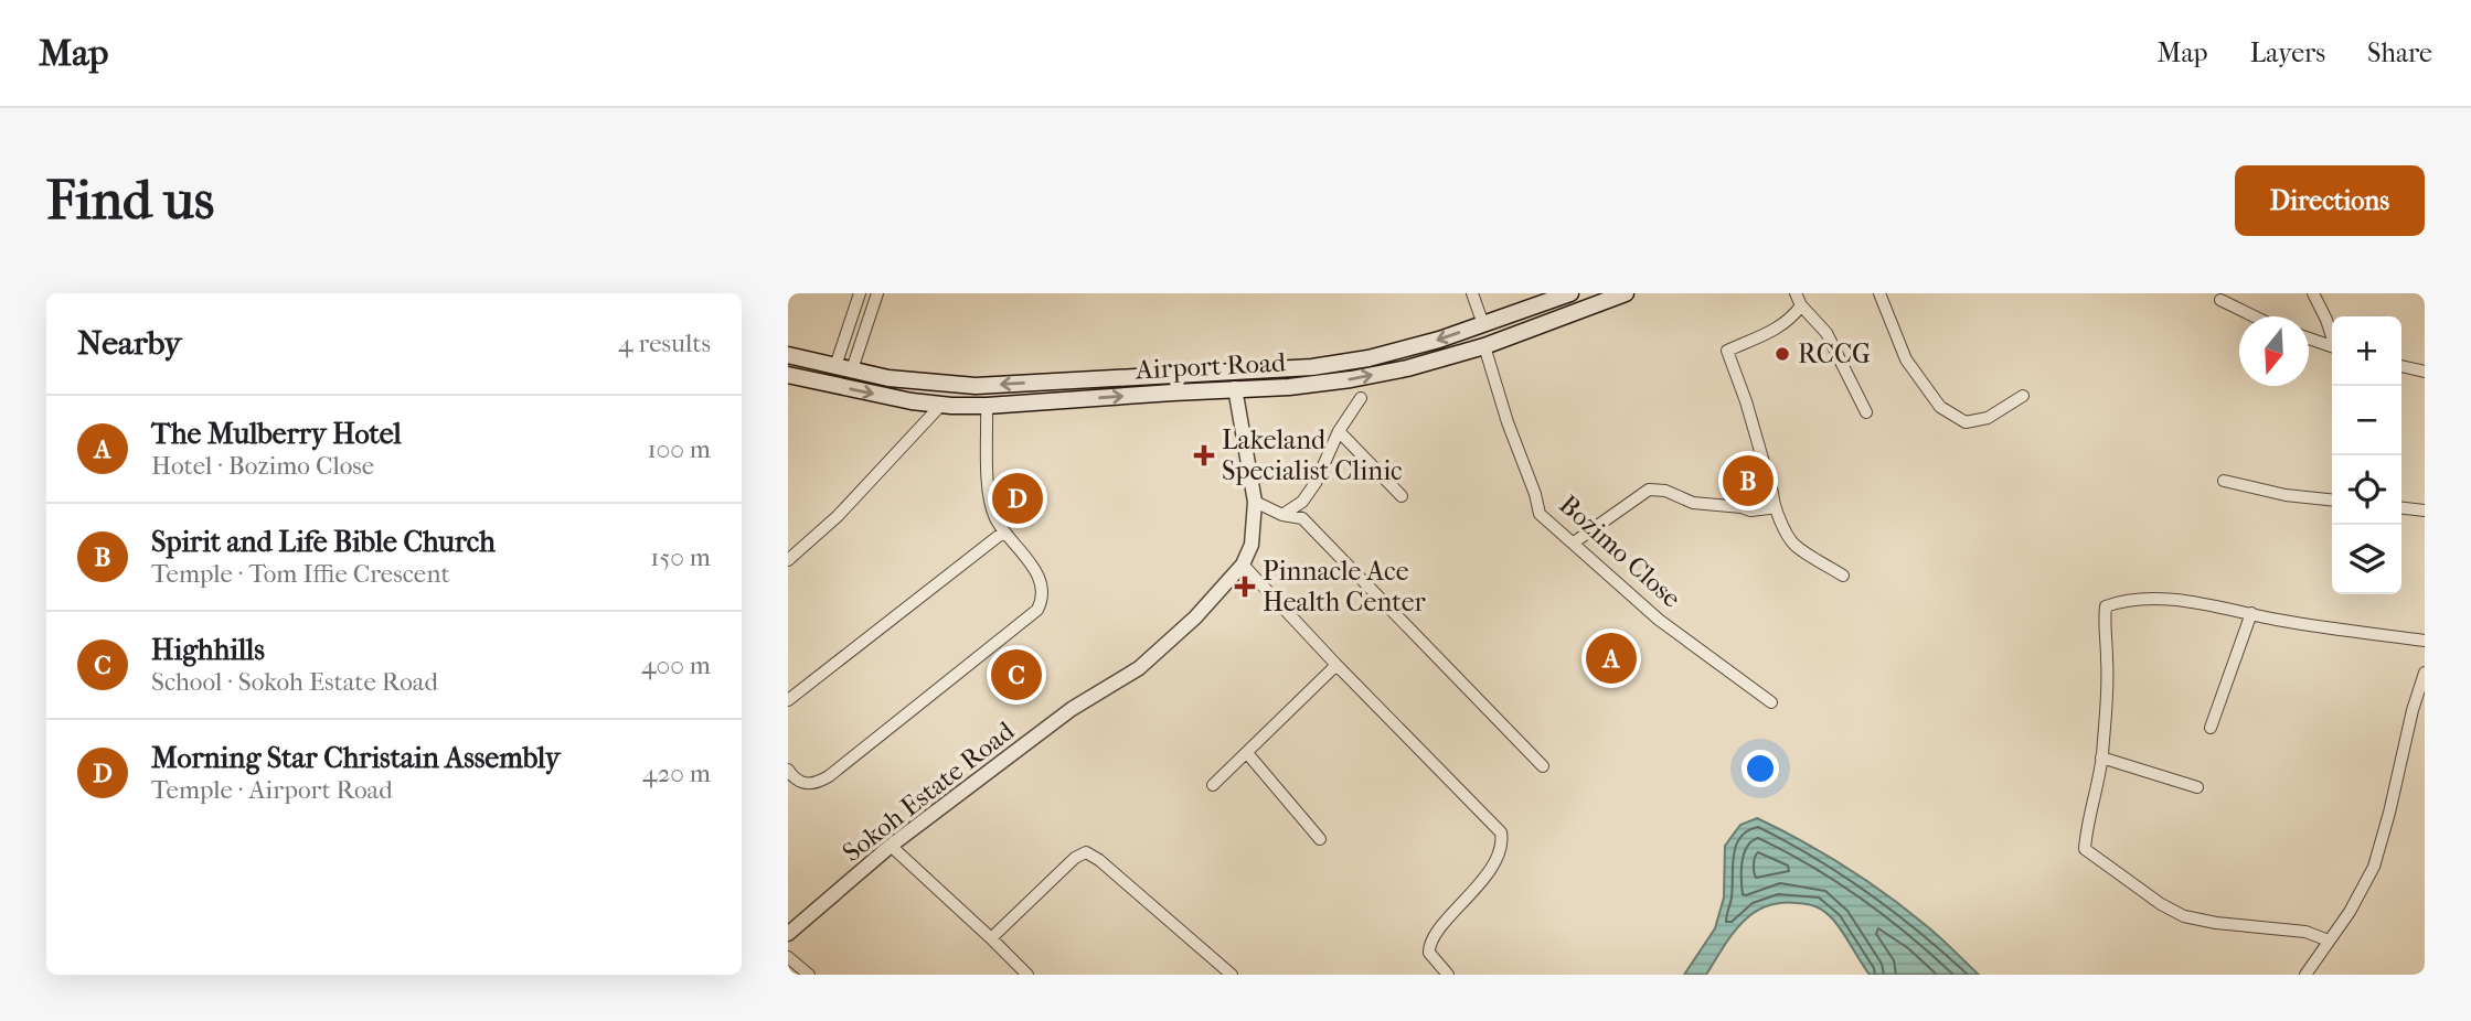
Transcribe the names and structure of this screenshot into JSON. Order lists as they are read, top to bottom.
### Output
{
  "streets": {
    "main road": ["Airport Road"],
    "street": ["Bozimo Close", "Sokoh Estate Road"]
  },
  "crossings": [
    ["Airport Road", "Bozimo Close"],
    ["Airport Road", "Sokoh Estate Road"]
  ],
  "places": {
    "other": ["RCCG"],
    "health": ["Lakeland Specialist Clinic", "Pinnacle Ace Health Center"]
  },
  "north": "bottom",
  "page": {
    "header": "Map",
    "nav": ["Map", "Layers", "Share"],
    "buttons": "Directions",
    "title": "Find us",
    "heading": ["Nearby", "4 results"],
    "map_buttons": ["+", "−"],
    "list": [
      {
        "mark": "A",
        "name": "The Mulberry Hotel",
        "note": "Hotel · Bozimo Close",
        "value": "100 m"
      },
      {
        "mark": "B",
        "name": "Spirit and Life Bible Church",
        "note": "Temple · Tom Iffie Crescent",
        "value": "150 m"
      },
      {
        "mark": "C",
        "name": "Highhills",
        "note": "School · Sokoh Estate Road",
        "value": "400 m"
      },
      {
        "mark": "D",
        "name": "Morning Star Christain Assembly",
        "note": "Temple · Airport Road",
        "value": "420 m"
      }
    ],
    "pins": [
      "B",
      "D",
      "A",
      "C"
    ]
  }
}
